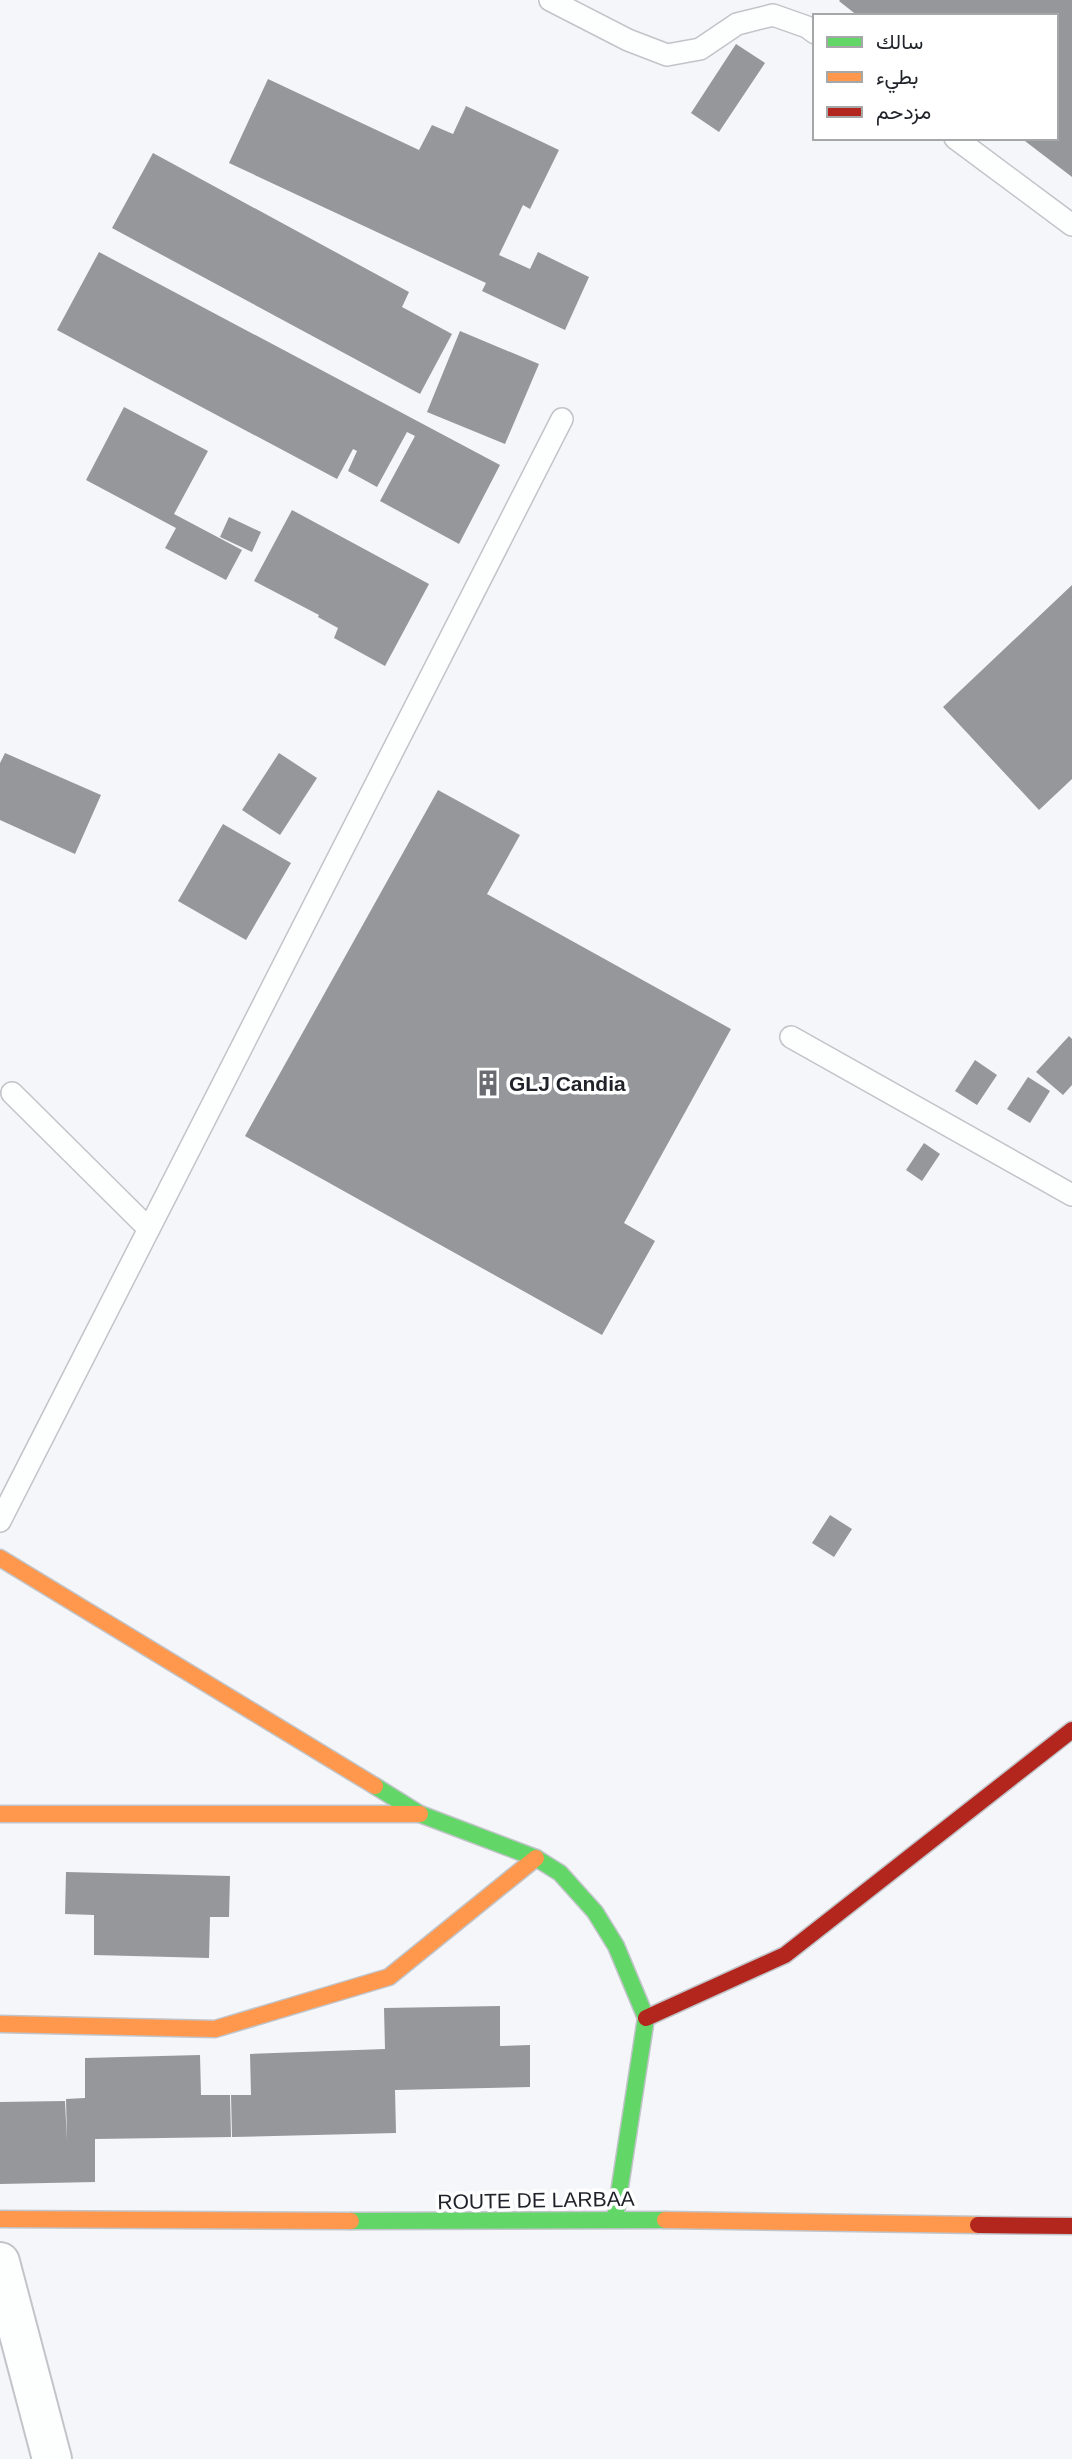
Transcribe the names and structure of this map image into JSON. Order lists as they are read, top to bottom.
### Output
{
  "streets": {
    "street": ["ROUTE DE LARBAA"]
  },
  "places": {
    "building": ["GLJ Candia"]
  },
  "legend": ["سالك", "بطيء", "مزدحم"]
}
